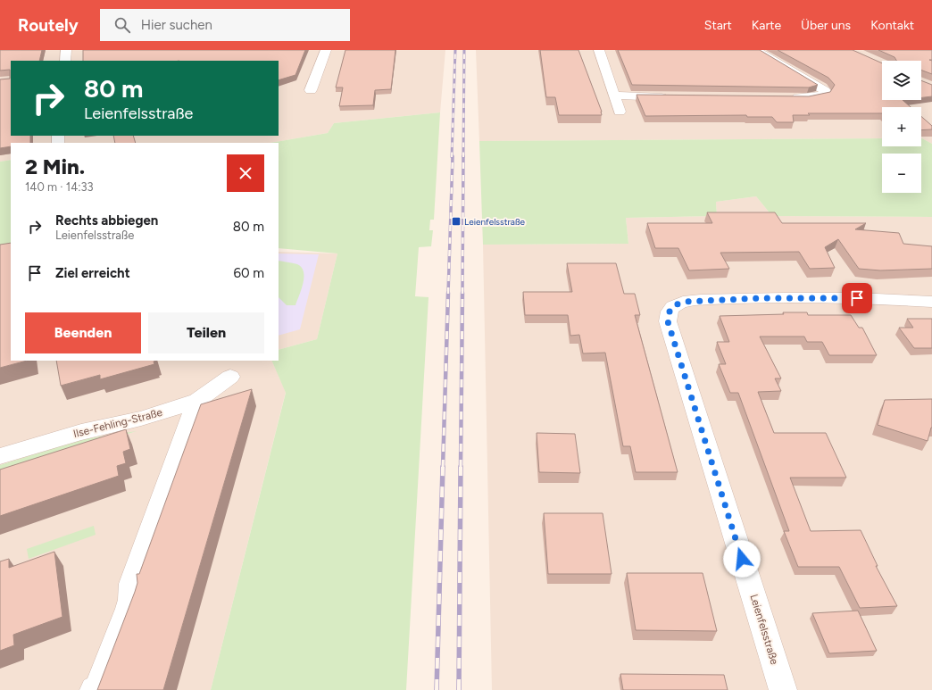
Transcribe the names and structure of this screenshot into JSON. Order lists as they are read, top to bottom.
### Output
{
  "streets": {
    "street": ["Ilse-Fehling-Straße", "Leienfelsstraße"]
  },
  "places": {
    "transit": ["Leienfelsstraße"]
  },
  "page": {
    "header": "Routely",
    "search": "Hier suchen",
    "nav": [
      "Start",
      "Karte",
      "Über uns",
      "Kontakt"
    ],
    "map_buttons": ["+", "−"],
    "turn": ["80 m", "Leienfelsstraße"],
    "heading": ["2 Min.", "140 m · 14:33"],
    "list": [
      {
        "name": "Rechts abbiegen",
        "note": "Leienfelsstraße",
        "value": "80 m"
      },
      {
        "name": "Ziel erreicht",
        "value": "60 m"
      }
    ],
    "buttons": ["Beenden", "Teilen"]
  }
}
